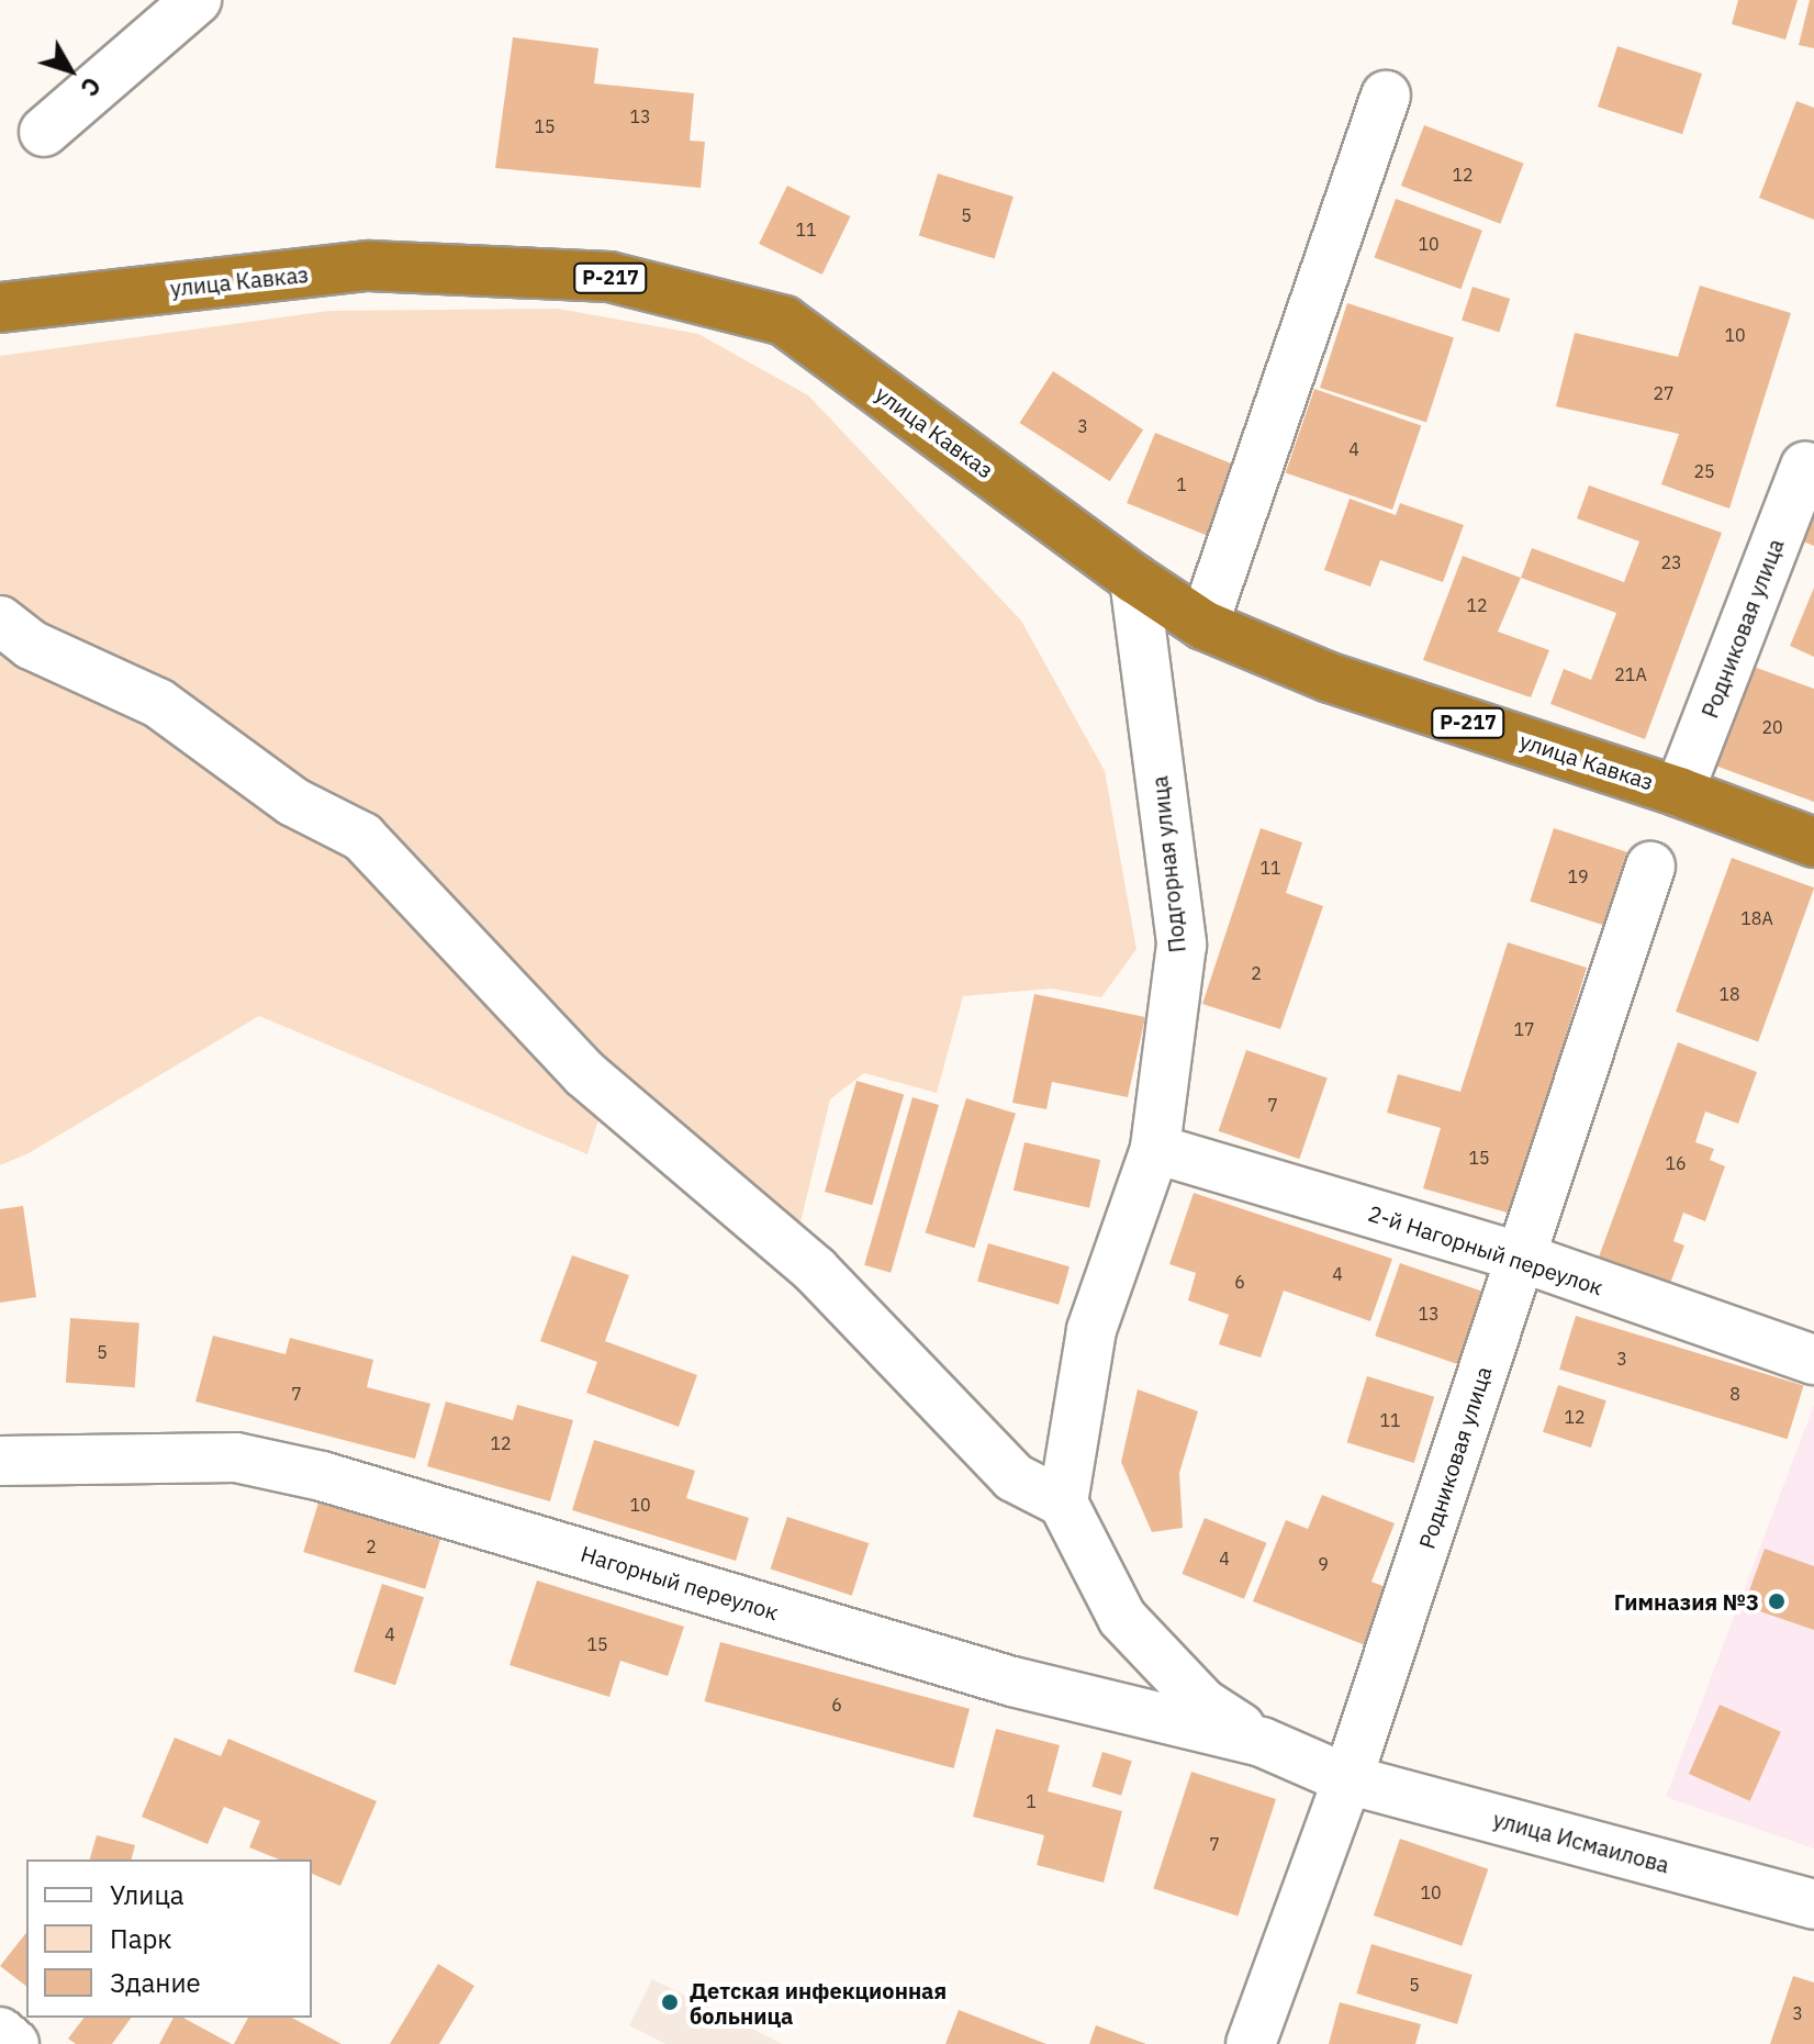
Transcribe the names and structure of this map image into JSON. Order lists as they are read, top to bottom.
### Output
{
  "streets": {
    "highway": ["Р-217", "улица Кавказ"],
    "street": [
      "Родниковая улица",
      "Подгорная улица",
      "2-й Нагорный переулок",
      "Нагорный переулок",
      "улица Исмаилова"
    ]
  },
  "crossings": [
    ["улица Кавказ", "Родниковая улица"],
    ["улица Кавказ", "Подгорная улица"],
    ["Родниковая улица", "2-й Нагорный переулок"],
    ["Родниковая улица", "Нагорный переулок"],
    ["Родниковая улица", "улица Исмаилова"],
    ["Подгорная улица", "2-й Нагорный переулок"],
    ["Нагорный переулок", "улица Исмаилова"]
  ],
  "places": ["Гимназия №3", "Детская инфекционная больница"],
  "house_numbers": [
    "13",
    "15",
    "12",
    "5",
    "11",
    "10",
    "10",
    "27",
    "3",
    "4",
    "25",
    "1",
    "23",
    "12",
    "21А",
    "20",
    "11",
    "19",
    "18А",
    "2",
    "18",
    "17",
    "7",
    "15",
    "16",
    "4",
    "6",
    "13",
    "5",
    "3",
    "7",
    "8",
    "12",
    "11",
    "12",
    "10",
    "2",
    "4",
    "9",
    "4",
    "15",
    "6",
    "1",
    "7",
    "10",
    "5",
    "3"
  ],
  "legend": ["Улица", "Парк", "Здание"],
  "north": "bottom right"
}
